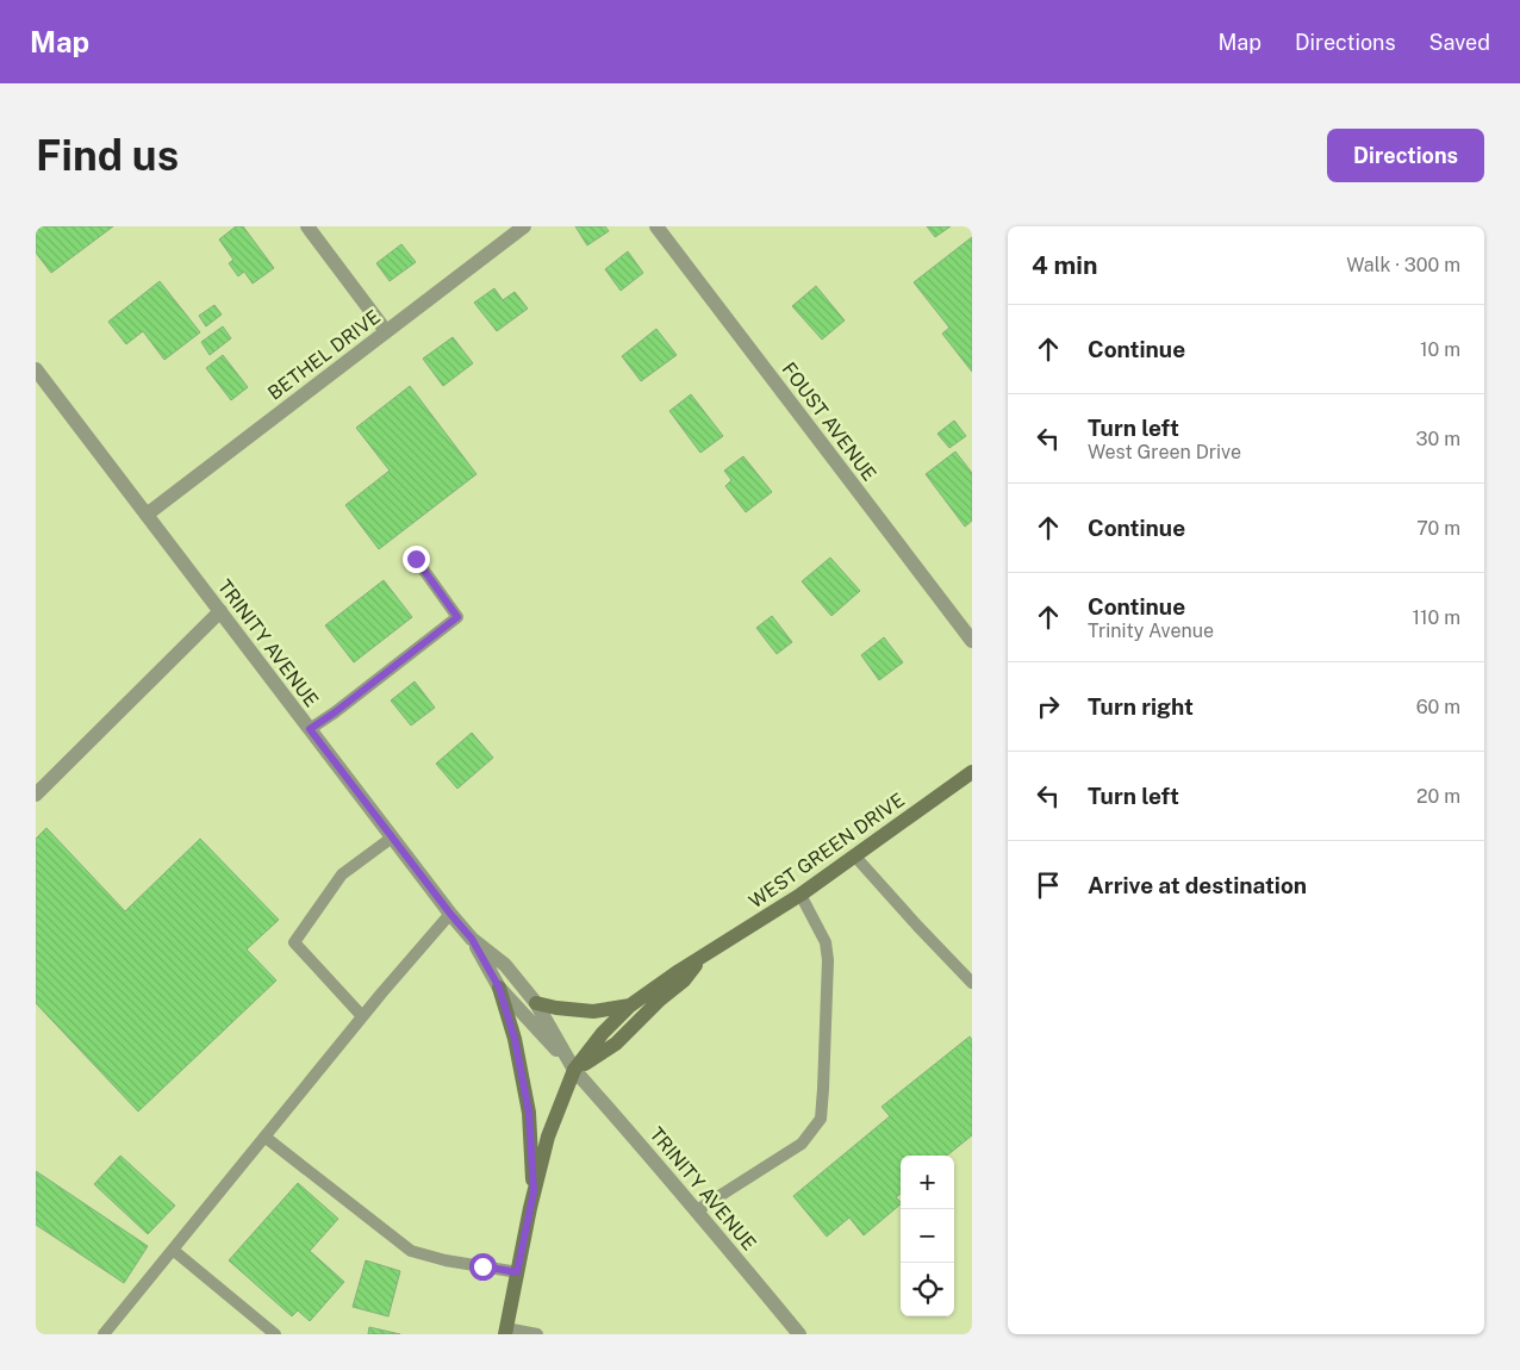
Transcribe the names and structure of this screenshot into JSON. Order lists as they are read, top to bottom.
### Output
{
  "streets": {
    "main road": ["WEST GREEN DRIVE"],
    "street": ["BETHEL DRIVE", "FOUST AVENUE", "TRINITY AVENUE"]
  },
  "crossings": [
    ["BETHEL DRIVE", "TRINITY AVENUE"],
    ["TRINITY AVENUE", "WEST GREEN DRIVE"]
  ],
  "page": {
    "header": "Map",
    "nav": ["Map", "Directions", "Saved"],
    "buttons": "Directions",
    "title": "Find us",
    "heading": ["4 min", "Walk · 300 m"],
    "list": [
      ["Continue", "10 m"],
      ["Turn left", "West Green Drive", "30 m"],
      ["Continue", "70 m"],
      ["Continue", "Trinity Avenue", "110 m"],
      ["Turn right", "60 m"],
      ["Turn left", "20 m"],
      "Arrive at destination"
    ],
    "map_buttons": ["+", "−"]
  }
}
